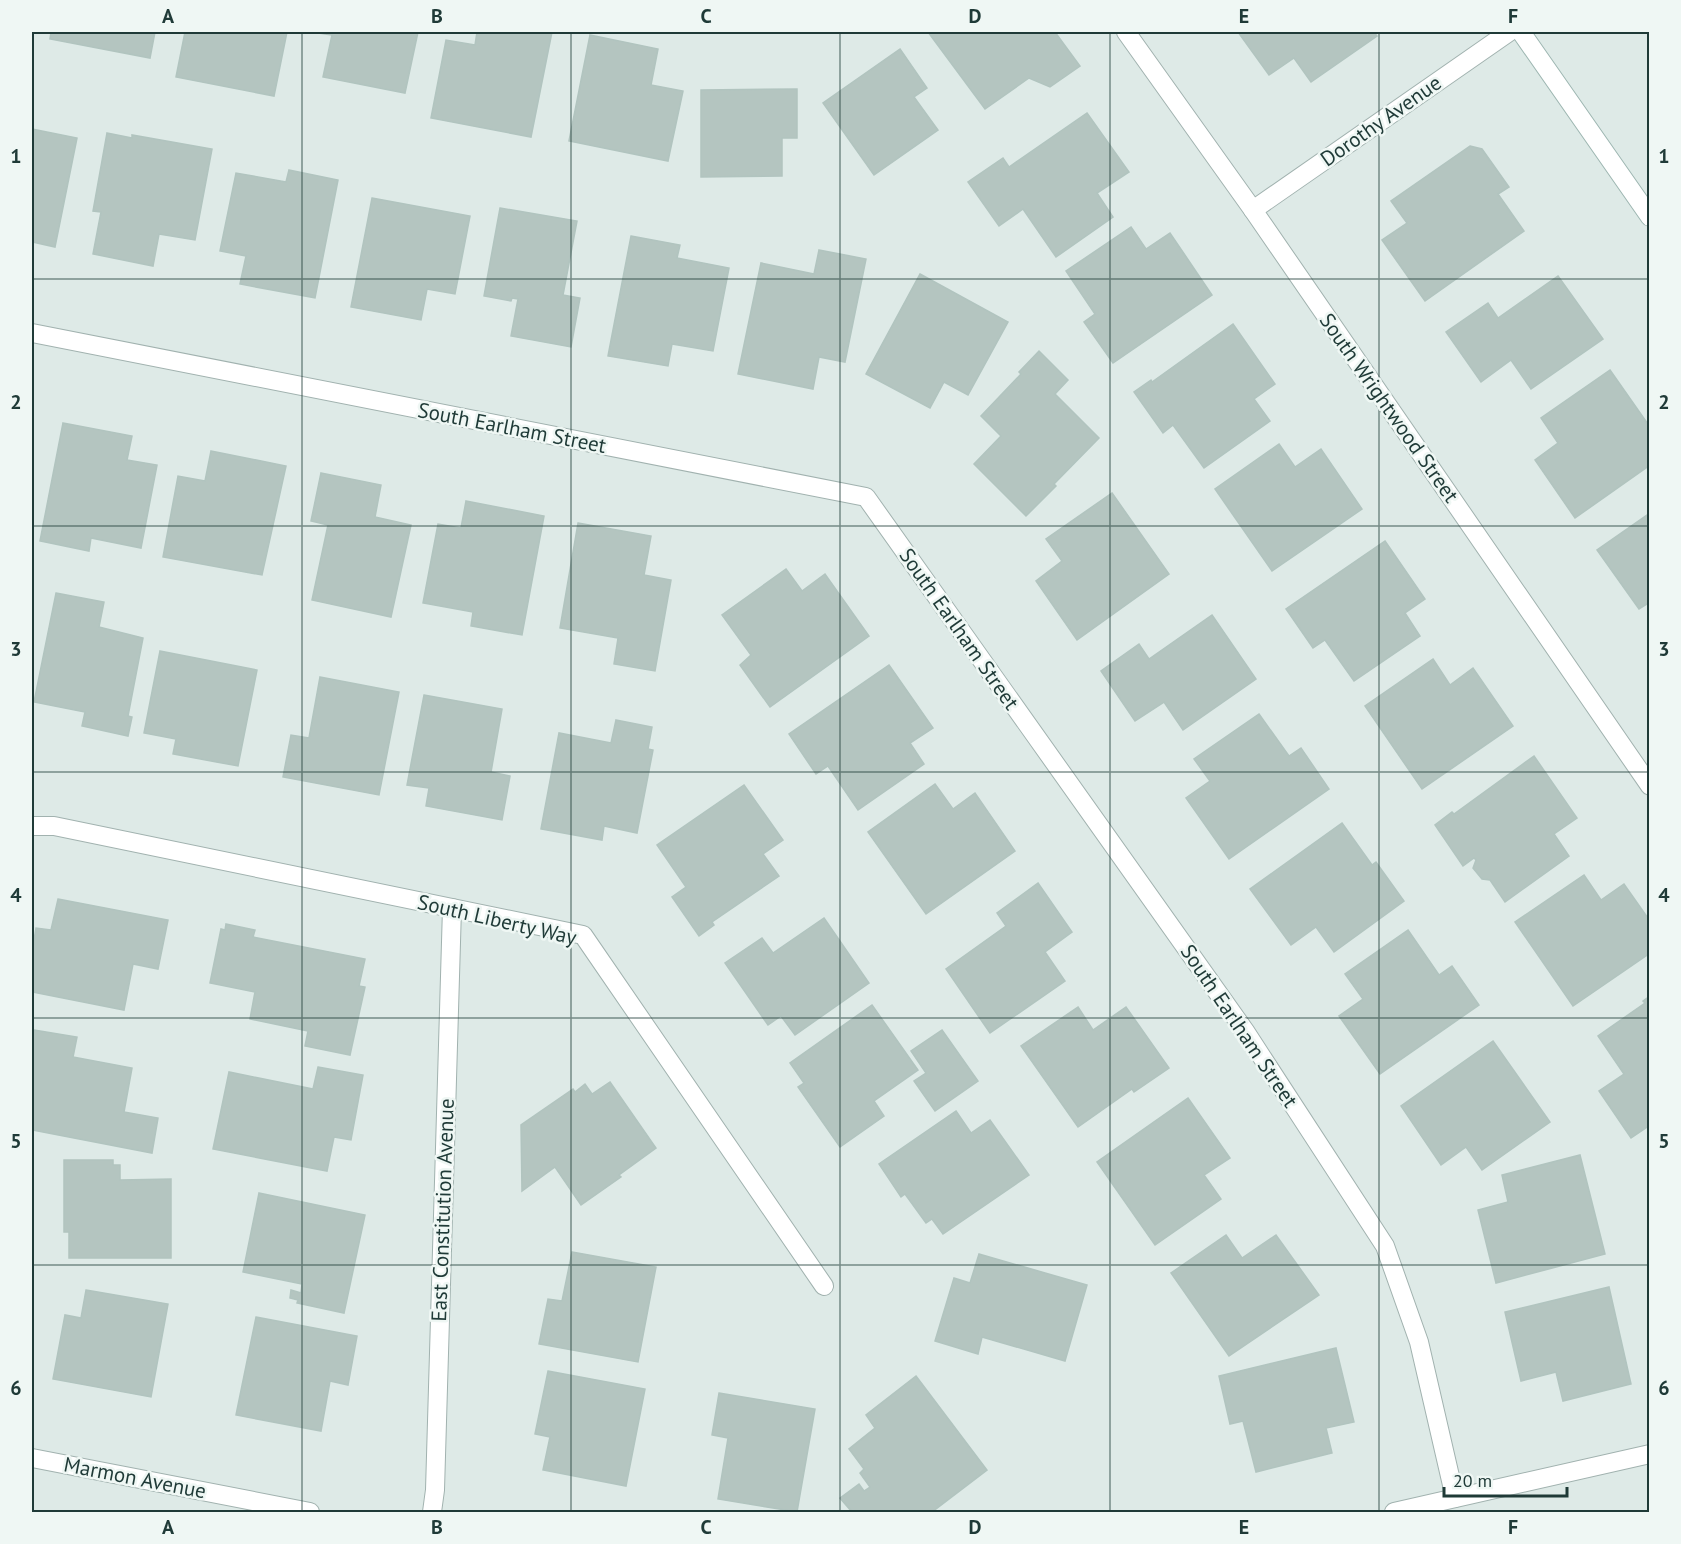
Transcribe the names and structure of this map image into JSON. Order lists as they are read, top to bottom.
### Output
{
  "streets": {
    "street": [
      "Dorothy Avenue",
      "South Wrightwood Street",
      "South Earlham Street",
      "South Liberty Way",
      "East Constitution Avenue",
      "Marmon Avenue"
    ]
  },
  "crossings": [
    ["Dorothy Avenue", "South Wrightwood Street"],
    ["South Liberty Way", "East Constitution Avenue"]
  ],
  "scale_bar": "20 m",
  "grid": {
    "columns": [
      "A",
      "B",
      "C",
      "D",
      "E",
      "F"
    ],
    "rows": [
      "1",
      "2",
      "3",
      "4",
      "5",
      "6"
    ]
  }
}
